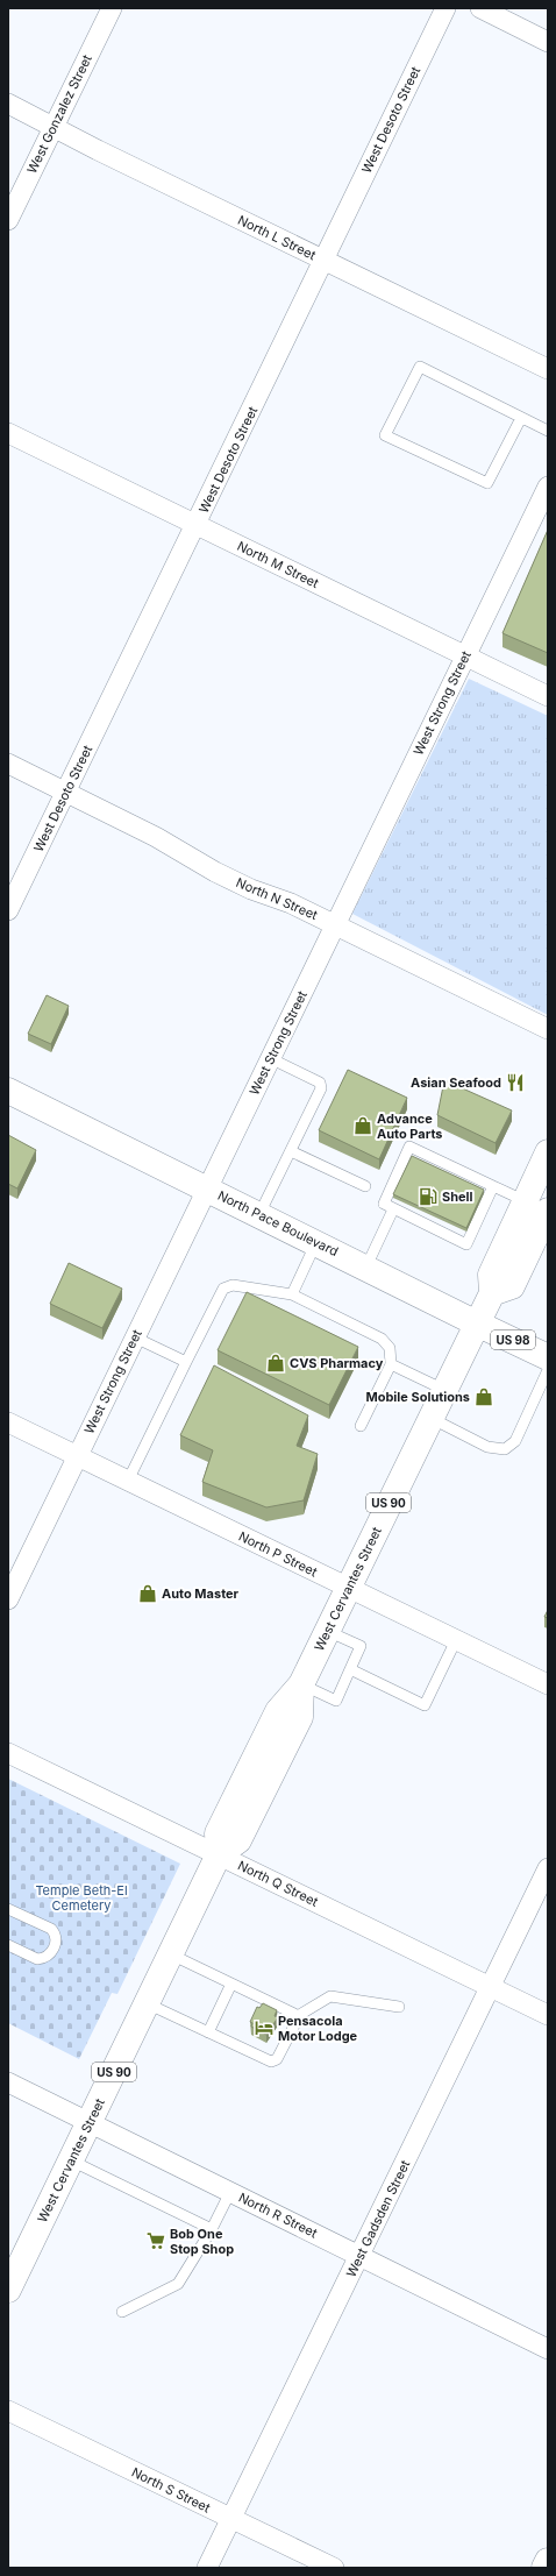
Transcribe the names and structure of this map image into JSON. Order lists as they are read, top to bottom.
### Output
{
  "streets": {
    "main road": [
      "North Pace Boulevard",
      "US 98",
      "US 90",
      "West Cervantes Street"
    ],
    "street": [
      "West Gonzalez Street",
      "West Desoto Street",
      "North L Street",
      "North M Street",
      "West Strong Street",
      "North N Street",
      "North P Street",
      "North Q Street",
      "North R Street",
      "West Gadsden Street",
      "North S Street"
    ]
  },
  "crossings": [
    ["West Gonzalez Street", "North L Street"],
    ["West Desoto Street", "North L Street"],
    ["West Desoto Street", "North M Street"],
    ["West Desoto Street", "North N Street"],
    ["North M Street", "West Strong Street"],
    ["West Strong Street", "North N Street"],
    ["West Strong Street", "North Pace Boulevard"],
    ["West Strong Street", "North P Street"],
    ["North Pace Boulevard", "West Cervantes Street"],
    ["North P Street", "West Cervantes Street"],
    ["West Cervantes Street", "North Q Street"],
    ["West Cervantes Street", "North R Street"],
    ["North Q Street", "West Gadsden Street"],
    ["North R Street", "West Gadsden Street"],
    ["West Gadsden Street", "North S Street"]
  ],
  "parks": ["Temple Beth-El Cemetery"],
  "places": {
    "restaurant": ["Asian Seafood"],
    "shop": [
      "Advance Auto Parts",
      "CVS Pharmacy",
      "Mobile Solutions",
      "Auto Master"
    ],
    "fuel station": ["Shell"],
    "hotel": ["Pensacola Motor Lodge"],
    "supermarket": ["Bob One Stop Shop"]
  }
}
